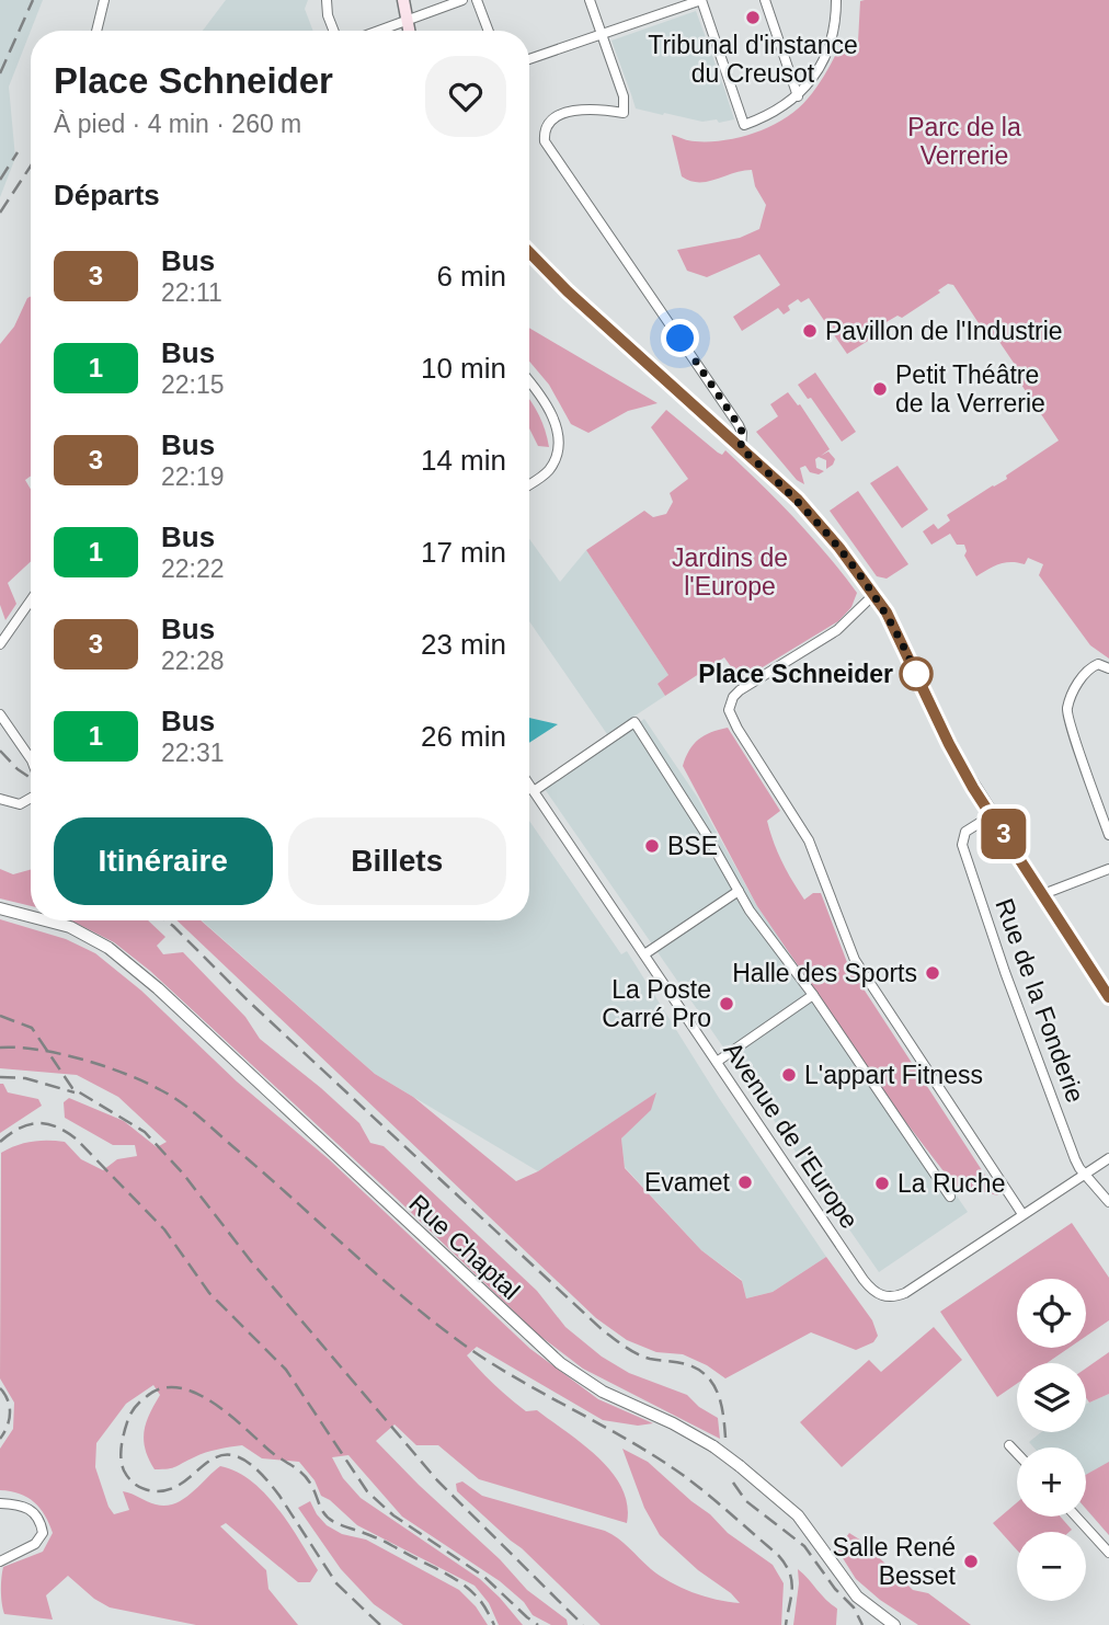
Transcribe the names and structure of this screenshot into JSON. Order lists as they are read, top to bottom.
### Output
{
  "streets": {
    "street": ["Rue de la Fonderie", "Avenue de l'Europe", "Rue Chaptal"]
  },
  "crossings": [
    ["Rue de la Fonderie", "Avenue de l'Europe"]
  ],
  "parks": ["Parc de la Verrerie", "Jardins de l'Europe"],
  "places": [
    "Tribunal d'instance du Creusot",
    "Pavillon de l'Industrie",
    "Petit Théâtre de la Verrerie",
    "Place Schneider",
    "BSE",
    "Halle des Sports",
    "La Poste Carré Pro",
    "L'appart Fitness",
    "Evamet",
    "La Ruche",
    "Salle René Besset"
  ],
  "lines": ["bus line 3"],
  "page": {
    "on_map": "3",
    "heading": [
      ["Place Schneider", "À pied · 4 min · 260 m"],
      "Départs"
    ],
    "list": [
      {
        "mark": "3",
        "name": "Bus",
        "note": "22:11",
        "value": "6 min"
      },
      {
        "mark": "1",
        "name": "Bus",
        "note": "22:15",
        "value": "10 min"
      },
      {
        "mark": "3",
        "name": "Bus",
        "note": "22:19",
        "value": "14 min"
      },
      {
        "mark": "1",
        "name": "Bus",
        "note": "22:22",
        "value": "17 min"
      },
      {
        "mark": "3",
        "name": "Bus",
        "note": "22:28",
        "value": "23 min"
      },
      {
        "mark": "1",
        "name": "Bus",
        "note": "22:31",
        "value": "26 min"
      }
    ],
    "buttons": ["Itinéraire", "Billets"],
    "map_buttons": ["+", "−"]
  }
}
